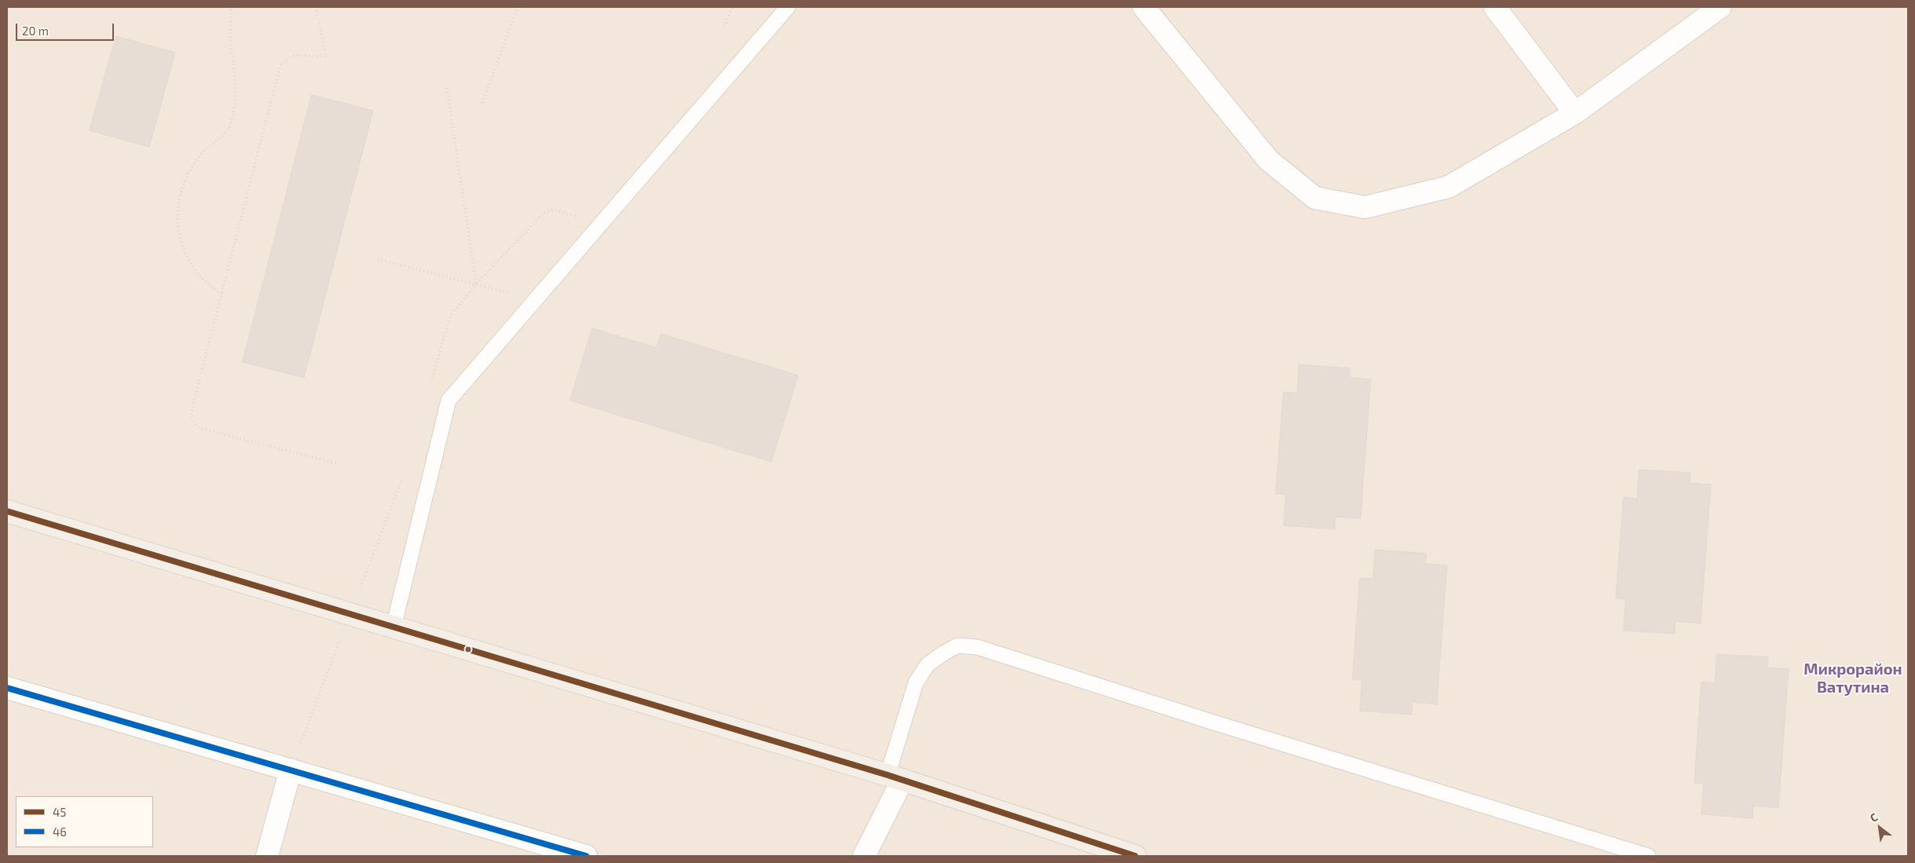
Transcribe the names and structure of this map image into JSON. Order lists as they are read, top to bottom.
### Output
{
  "districts": ["Микрорайон Ватутина"],
  "lines": ["transit line 45", "transit line 46"],
  "legend": ["45", "46"],
  "scale_bar": "20 m",
  "north": "top left"
}
